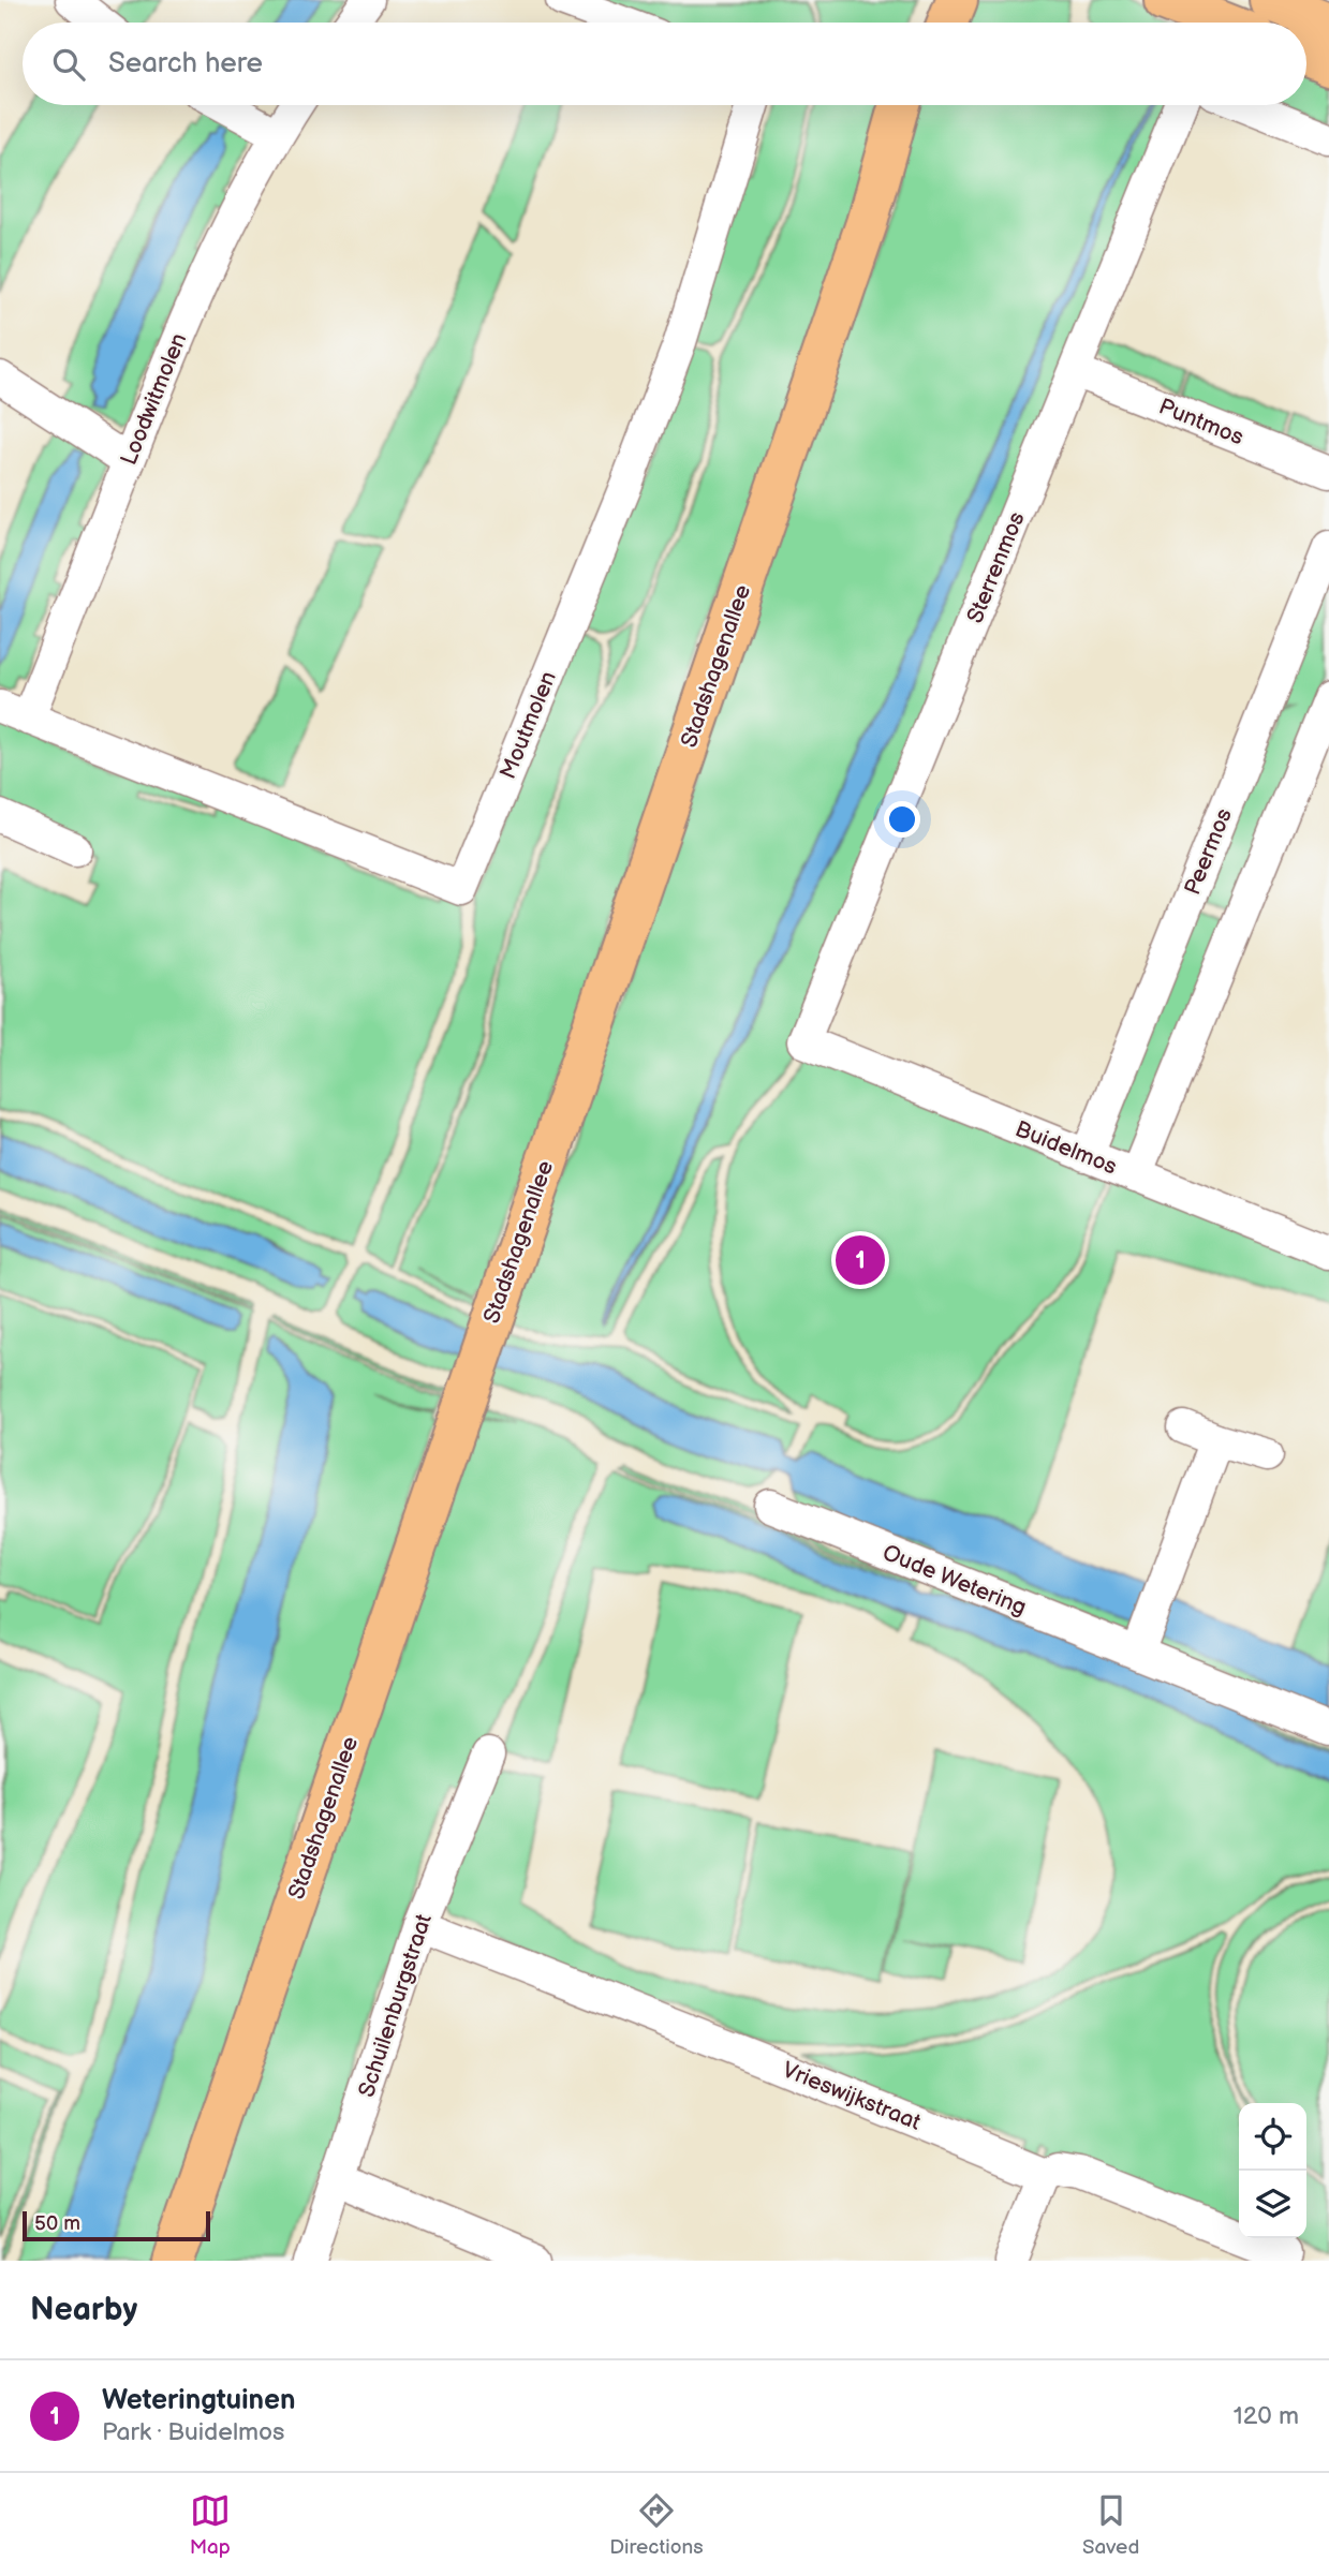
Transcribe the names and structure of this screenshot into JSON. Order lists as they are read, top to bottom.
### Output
{
  "streets": {
    "main road": ["Stadshagenallee"],
    "street": [
      "Loodwitmolen",
      "Puntmos",
      "Sterrenmos",
      "Moutmolen",
      "Peermos",
      "Buidelmos",
      "Oude Wetering",
      "Schuilenburgstraat",
      "Vrieswijkstraat"
    ]
  },
  "crossings": [
    ["Loodwitmolen", "Moutmolen"],
    ["Puntmos", "Sterrenmos"],
    ["Sterrenmos", "Buidelmos"],
    ["Peermos", "Buidelmos"],
    ["Schuilenburgstraat", "Vrieswijkstraat"]
  ],
  "scale_bar": "50 m",
  "page": {
    "search": "Search here",
    "pins": "1",
    "scale": "50 m",
    "heading": "Nearby",
    "list": [
      {
        "mark": "1",
        "name": "Weteringtuinen",
        "note": "Park · Buidelmos",
        "value": "120 m"
      }
    ],
    "nav": ["Map", "Directions", "Saved"]
  }
}
